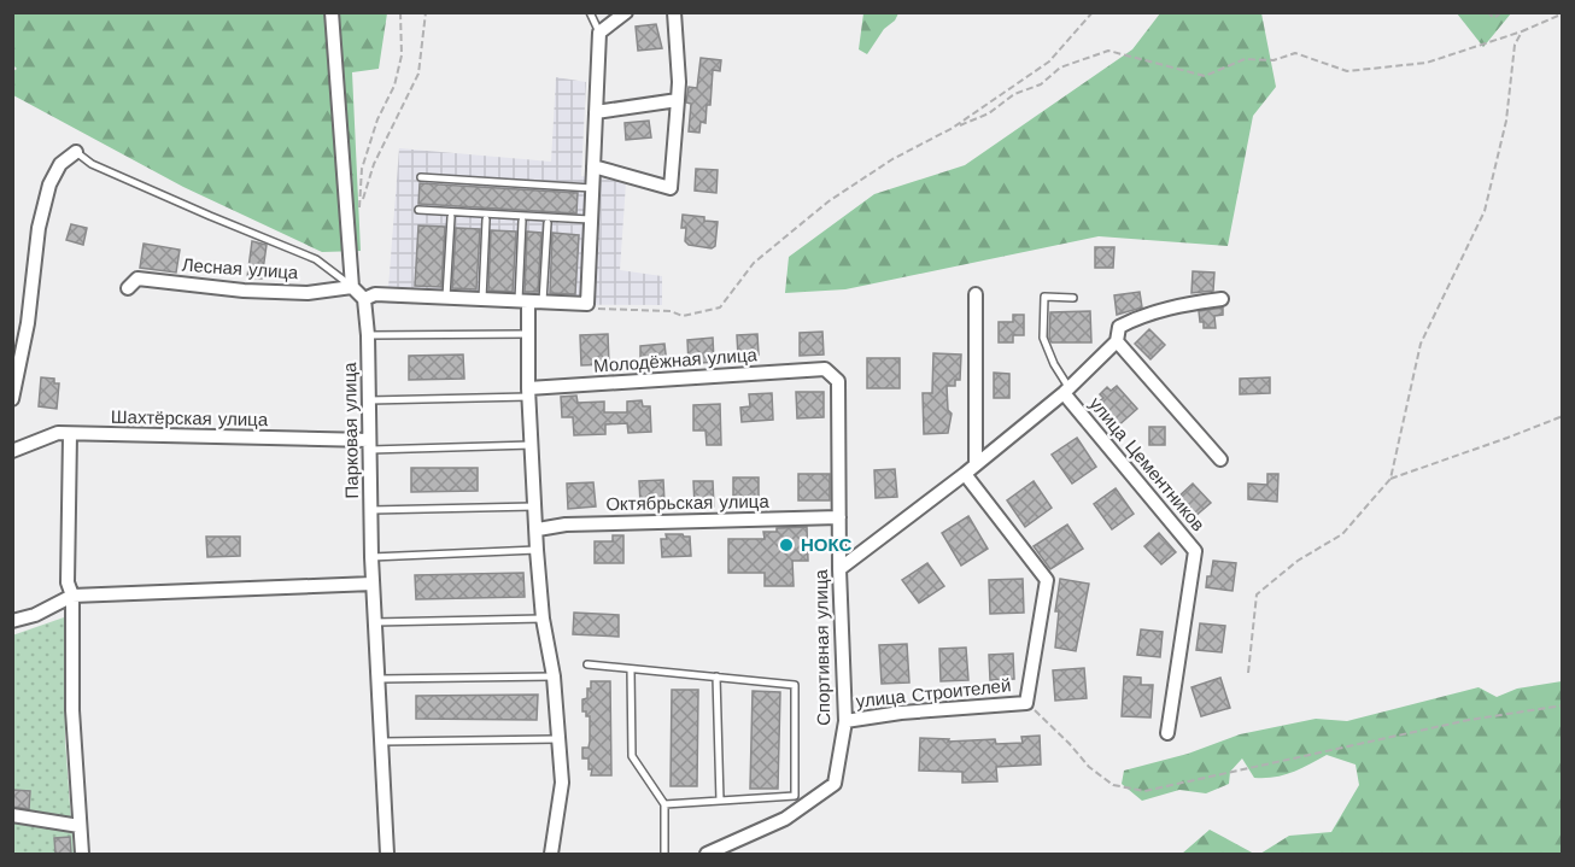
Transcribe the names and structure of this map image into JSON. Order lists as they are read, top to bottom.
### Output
{
  "streets": {
    "street": [
      "Лесная улица",
      "Молодёжная улица",
      "Шахтёрская улица",
      "Парковая улица",
      "улица Цементников",
      "Октябрьская улица",
      "Спортивная улица",
      "улица Строителей"
    ]
  },
  "crossings": [
    ["Молодёжная улица", "Спортивная улица"],
    ["Шахтёрская улица", "Парковая улица"],
    ["Октябрьская улица", "Спортивная улица"],
    ["Спортивная улица", "улица Строителей"]
  ],
  "places": ["НОКС"]
}
